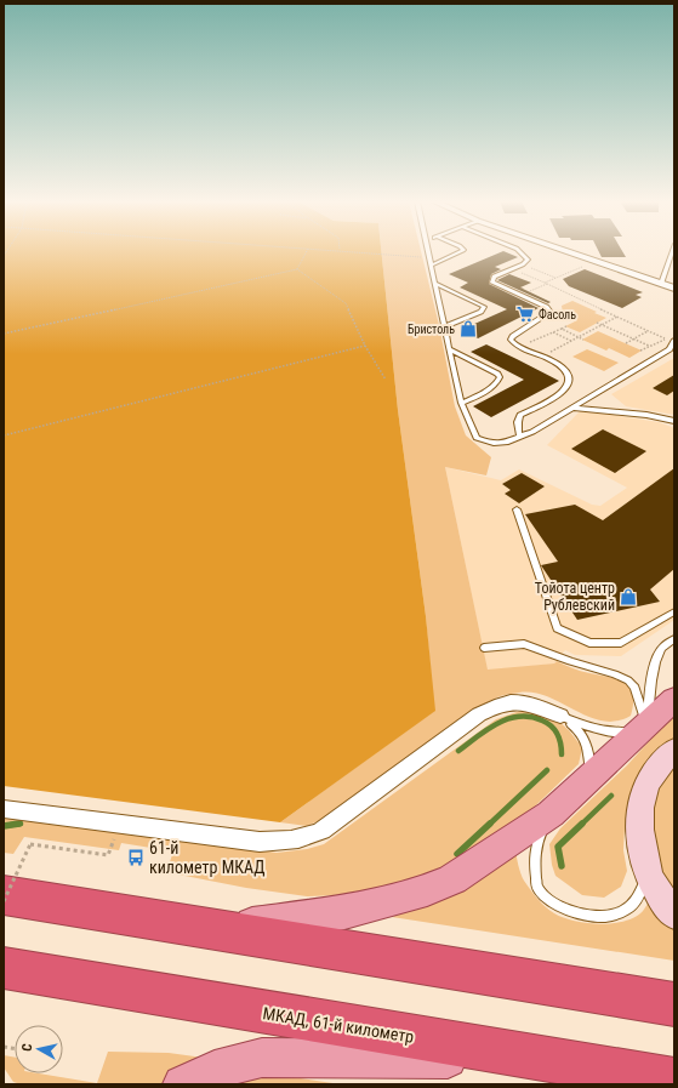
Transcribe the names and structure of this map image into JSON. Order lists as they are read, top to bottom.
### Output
{
  "streets": {
    "highway": ["МКАД, 61-й километр"]
  },
  "places": {
    "supermarket": ["Фасоль"],
    "shop": ["Бристоль", "Тойота центр Рублевский"],
    "bus stop": ["61-й километр МКАД"]
  },
  "north": "left"
}
